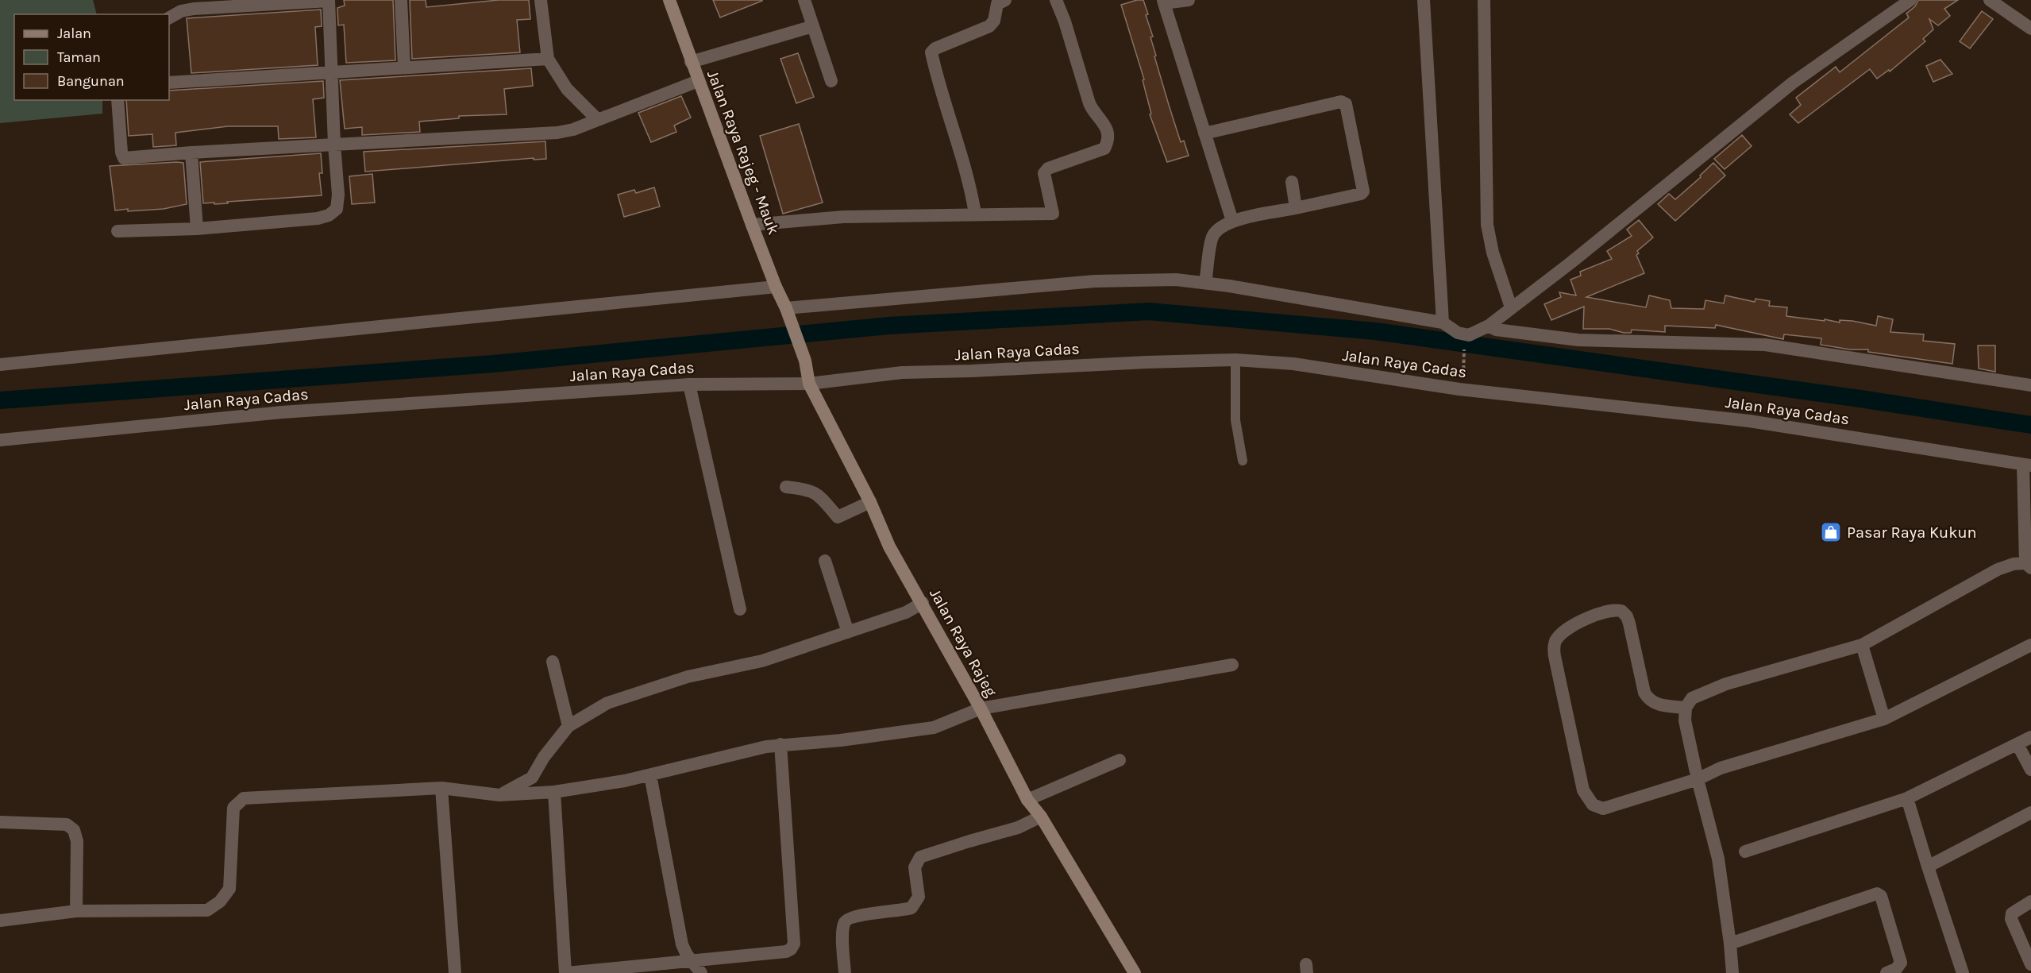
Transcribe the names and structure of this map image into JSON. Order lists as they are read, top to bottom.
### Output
{
  "streets": {
    "main road": ["Jalan Raya Rajeg - Mauk", "Jalan Raya Rajeg"],
    "street": ["Jalan Raya Cadas"]
  },
  "crossings": [
    ["Jalan Raya Rajeg - Mauk", "Jalan Raya Rajeg"],
    ["Jalan Raya Cadas", "Jalan Raya Rajeg"]
  ],
  "places": {
    "shop": ["Pasar Raya Kukun"]
  },
  "legend": ["Jalan", "Taman", "Bangunan"]
}
